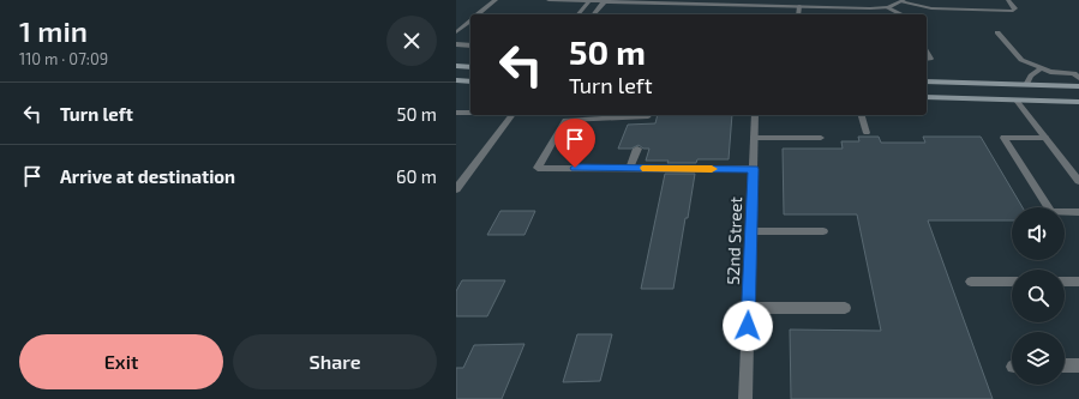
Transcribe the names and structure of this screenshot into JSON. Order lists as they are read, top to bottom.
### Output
{
  "streets": {
    "street": ["52nd Street"]
  },
  "page": {
    "heading": ["1 min", "110 m · 07:09"],
    "turn": ["50 m", "Turn left"],
    "list": [
      {
        "name": "Turn left",
        "value": "50 m"
      },
      {
        "name": "Arrive at destination",
        "value": "60 m"
      }
    ],
    "buttons": ["Exit", "Share"]
  }
}
